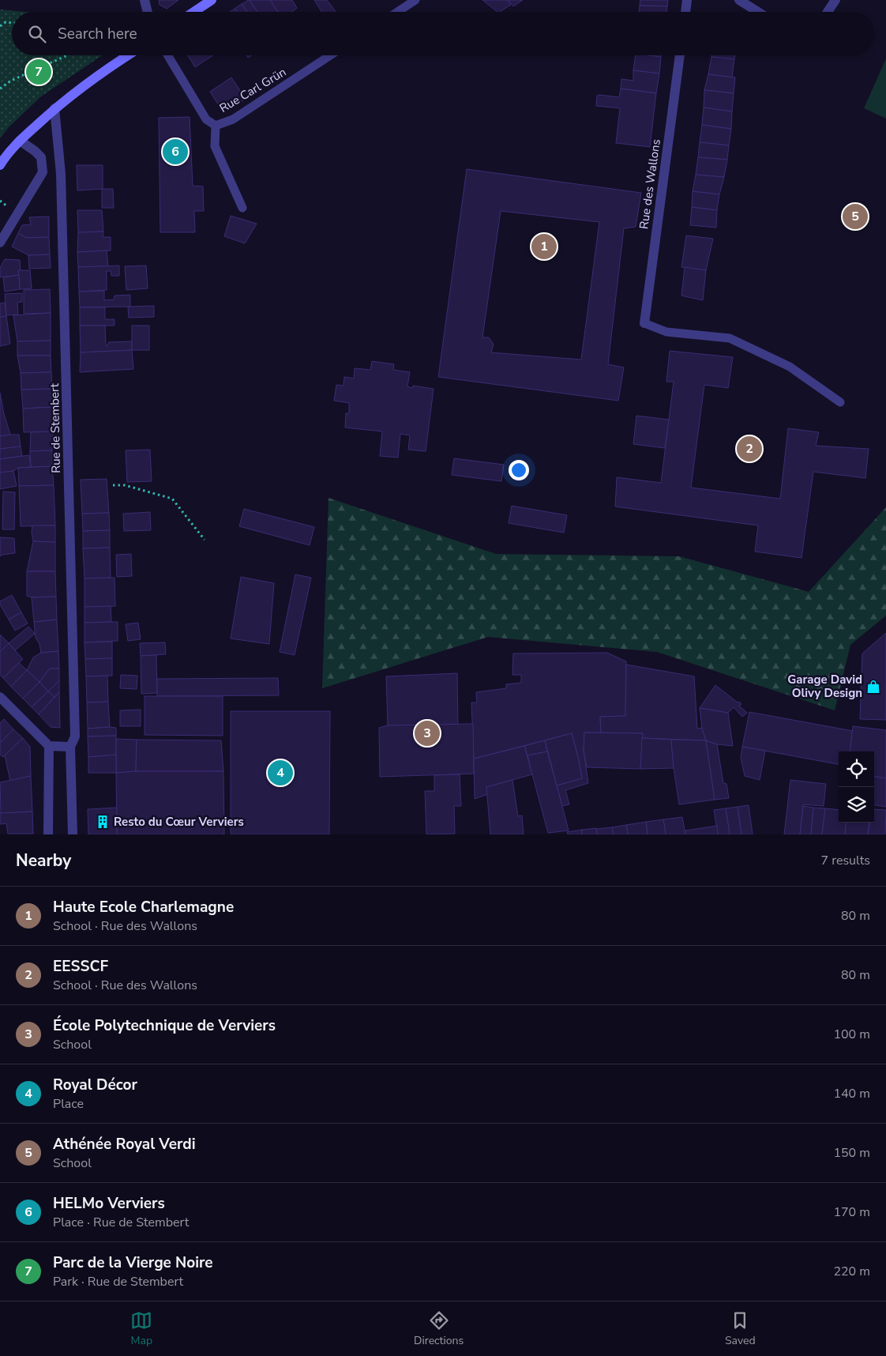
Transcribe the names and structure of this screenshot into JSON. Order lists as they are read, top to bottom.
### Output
{
  "streets": {
    "street": ["Rue des Wallons", "Rue de Stembert"],
    "lane": ["Rue Carl Grün"]
  },
  "places": {
    "shop": ["Garage David Olivy Design"],
    "building": ["Resto du Cœur Verviers"]
  },
  "page": {
    "search": "Search here",
    "pins": [
      "7",
      "6",
      "5",
      "1",
      "2",
      "3",
      "4"
    ],
    "heading": ["Nearby", "7 results"],
    "list": [
      {
        "mark": "1",
        "name": "Haute Ecole Charlemagne",
        "note": "School · Rue des Wallons",
        "value": "80 m"
      },
      {
        "mark": "2",
        "name": "EESSCF",
        "note": "School · Rue des Wallons",
        "value": "80 m"
      },
      {
        "mark": "3",
        "name": "École Polytechnique de Verviers",
        "note": "School",
        "value": "100 m"
      },
      {
        "mark": "4",
        "name": "Royal Décor",
        "note": "Place",
        "value": "140 m"
      },
      {
        "mark": "5",
        "name": "Athénée Royal Verdi",
        "note": "School",
        "value": "150 m"
      },
      {
        "mark": "6",
        "name": "HELMo Verviers",
        "note": "Place · Rue de Stembert",
        "value": "170 m"
      },
      {
        "mark": "7",
        "name": "Parc de la Vierge Noire",
        "note": "Park · Rue de Stembert",
        "value": "220 m"
      }
    ],
    "nav": ["Map", "Directions", "Saved"]
  }
}
